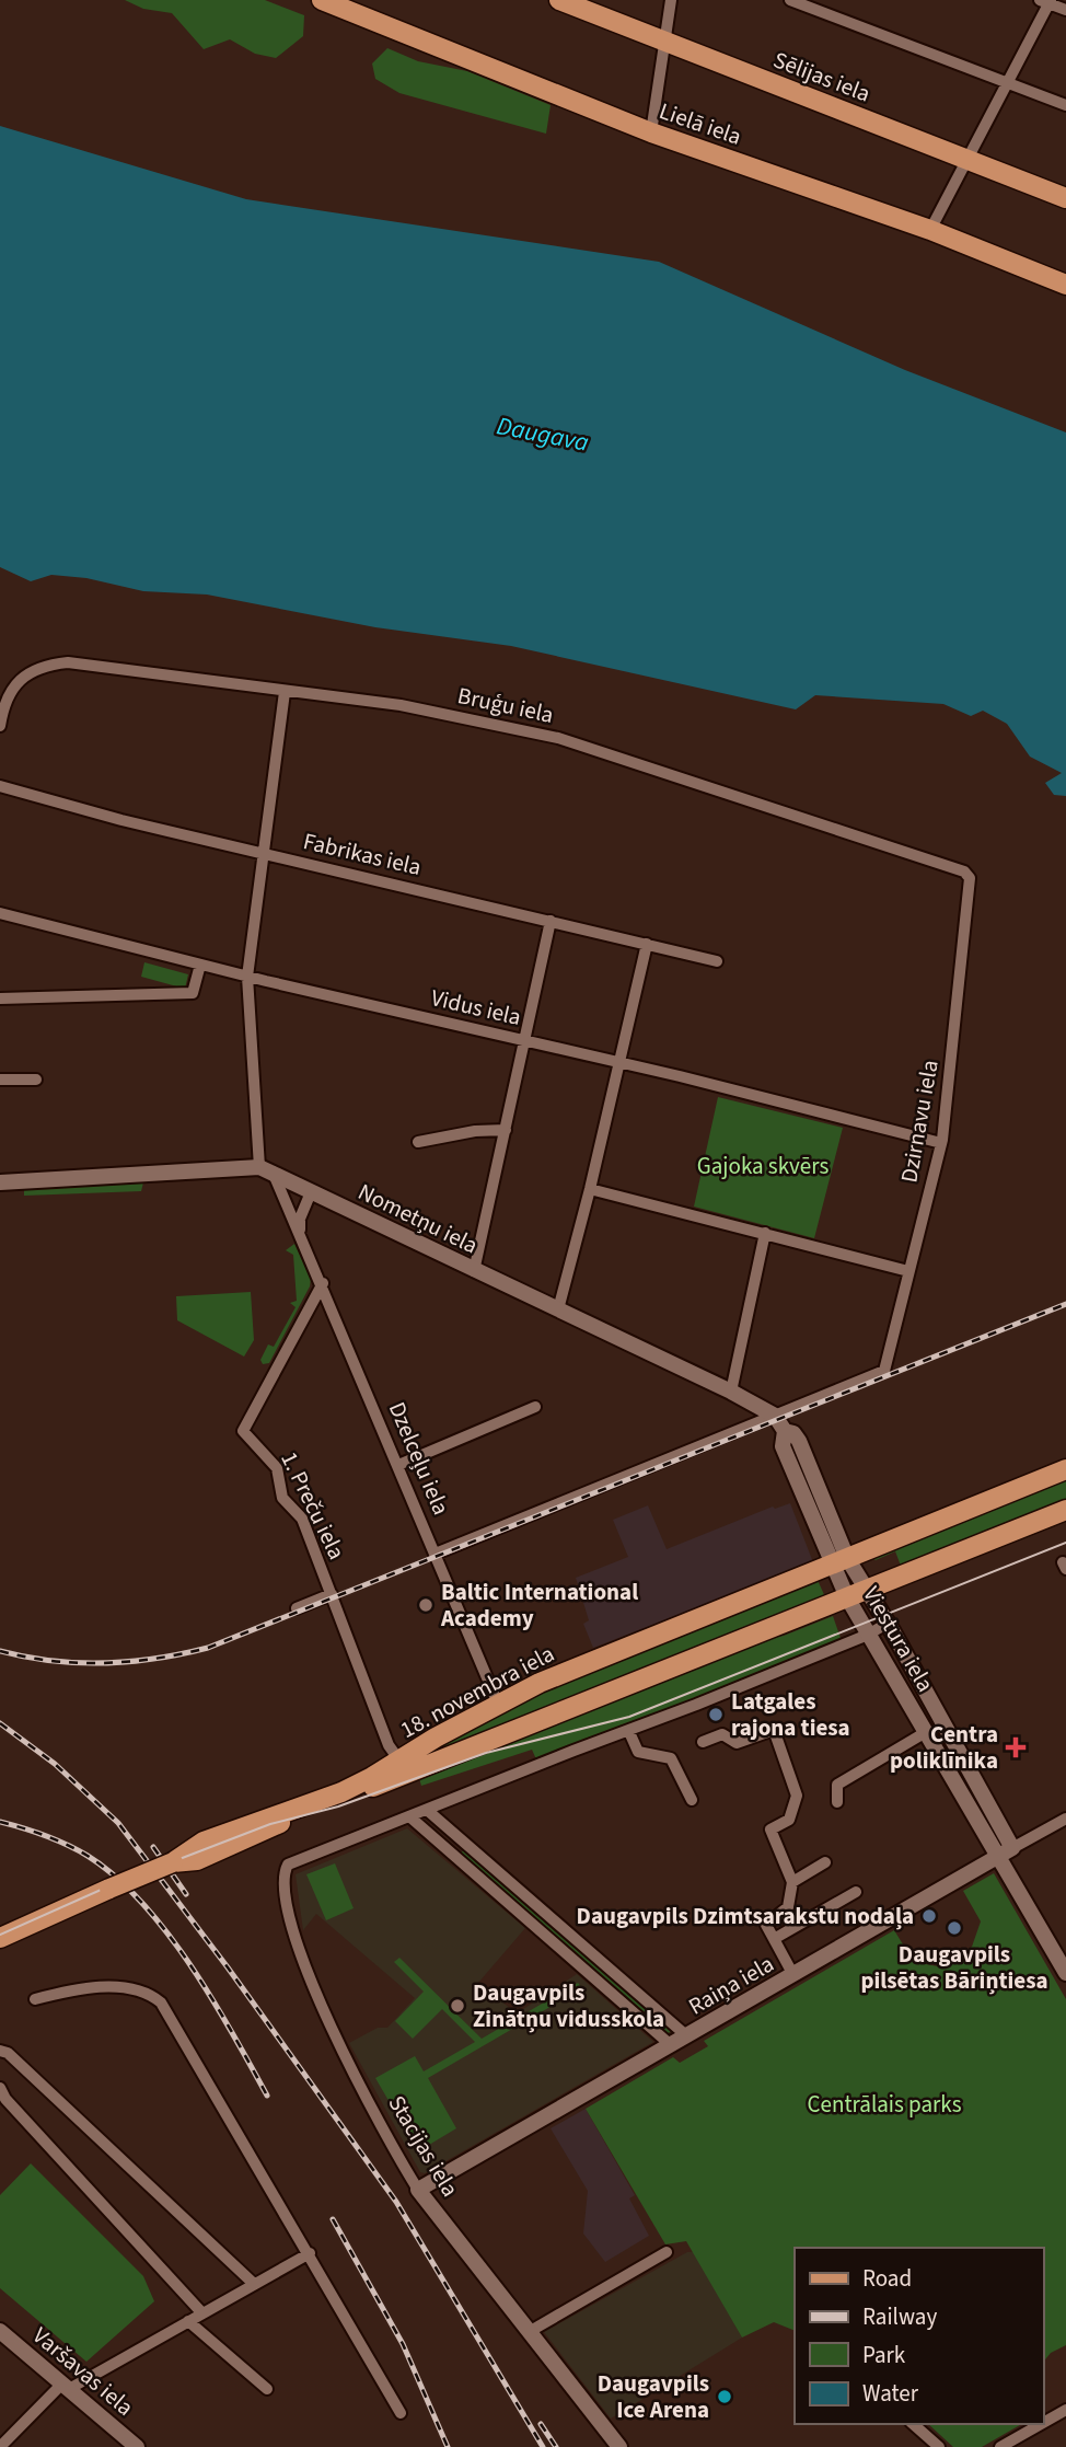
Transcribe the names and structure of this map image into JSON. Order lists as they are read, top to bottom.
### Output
{
  "streets": {
    "main road": ["Sēlijas iela", "Lielā iela", "18. novembra iela"],
    "street": [
      "Bruģu iela",
      "Fabrikas iela",
      "Vidus iela",
      "Dzirnavu iela",
      "Nometņu iela",
      "Dzelceļu iela",
      "1. Preču iela",
      "Viestura iela",
      "Raiņa iela",
      "Stacijas iela",
      "Varšavas iela"
    ]
  },
  "crossings": [
    ["Bruģu iela", "Dzirnavu iela"],
    ["Vidus iela", "Dzirnavu iela"],
    ["Dzirnavu iela", "Nometņu iela"],
    ["Nometņu iela", "Dzelceļu iela"],
    ["Nometņu iela", "Viestura iela"],
    ["Nometņu iela", "18. novembra iela"],
    ["Dzelceļu iela", "1. Preču iela"],
    ["Dzelceļu iela", "18. novembra iela"],
    ["1. Preču iela", "18. novembra iela"],
    ["Viestura iela", "18. novembra iela"],
    ["Viestura iela", "Raiņa iela"],
    ["Raiņa iela", "Stacijas iela"]
  ],
  "water": ["Daugava"],
  "parks": ["Gajoka skvērs", "Centrālais parks"],
  "places": {
    "other": [
      "Baltic International Academy",
      "Latgales rajona tiesa",
      "Daugavpils Dzimtsarakstu nodaļa",
      "Daugavpils pilsētas Bāriņtiesa",
      "Daugavpils Zinātņu vidusskola",
      "Daugavpils Ice Arena"
    ],
    "health": ["Centra poliklīnika"]
  },
  "legend": [
    "Road",
    "Railway",
    "Park",
    "Water"
  ]
}
